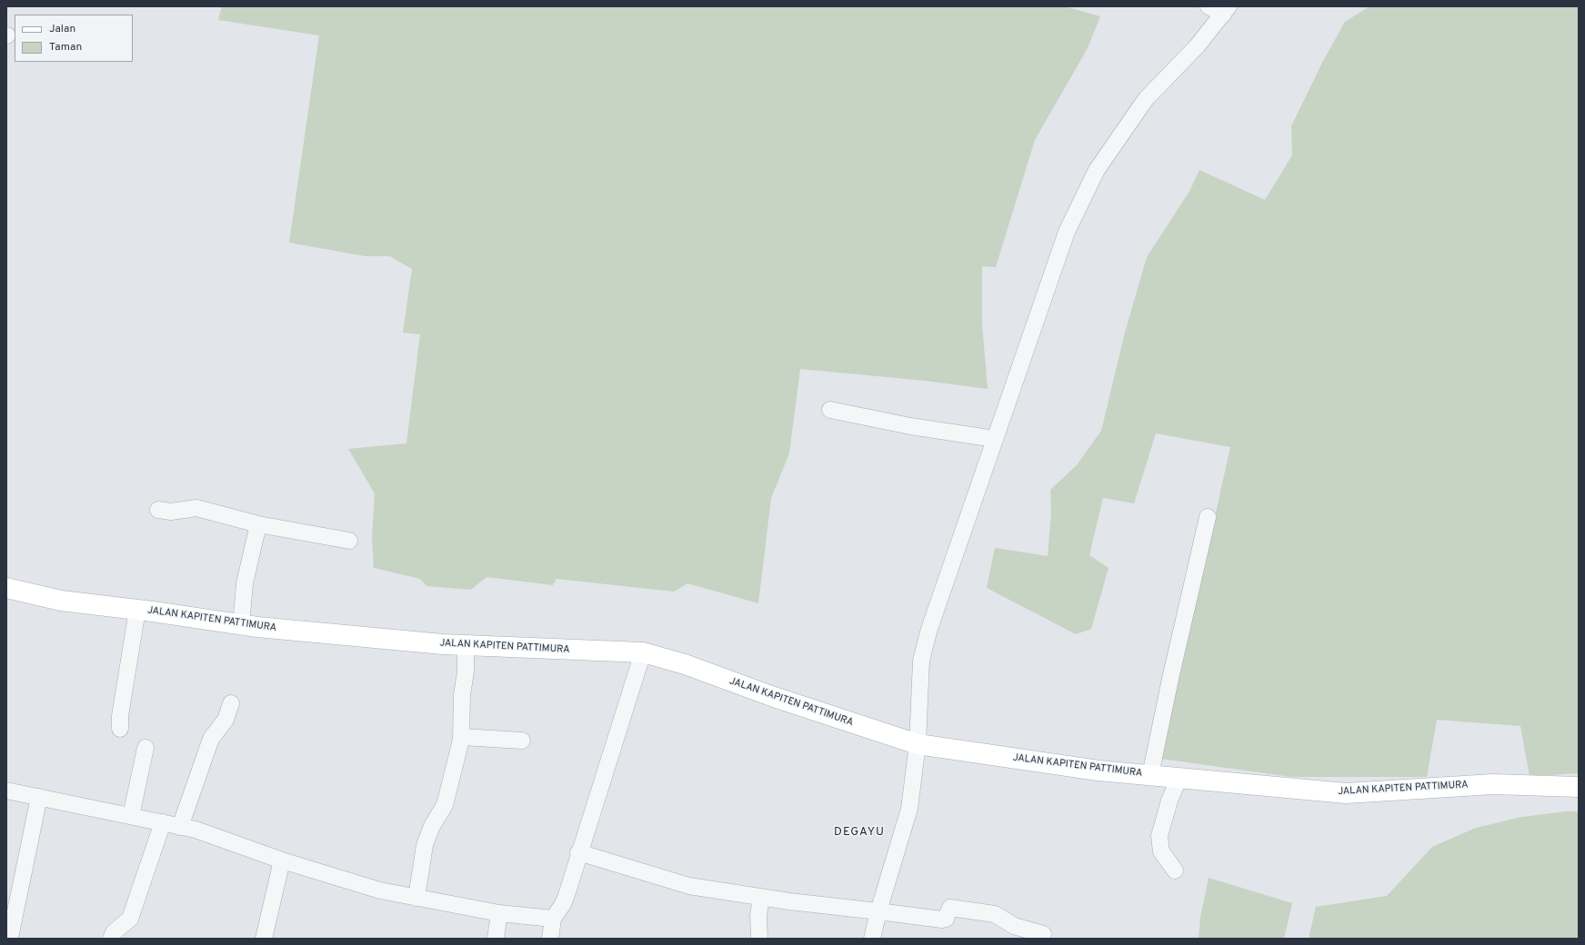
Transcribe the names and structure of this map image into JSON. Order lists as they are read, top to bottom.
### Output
{
  "streets": {
    "street": ["JALAN KAPITEN PATTIMURA"]
  },
  "districts": ["DEGAYU"],
  "legend": ["Jalan", "Taman"]
}
